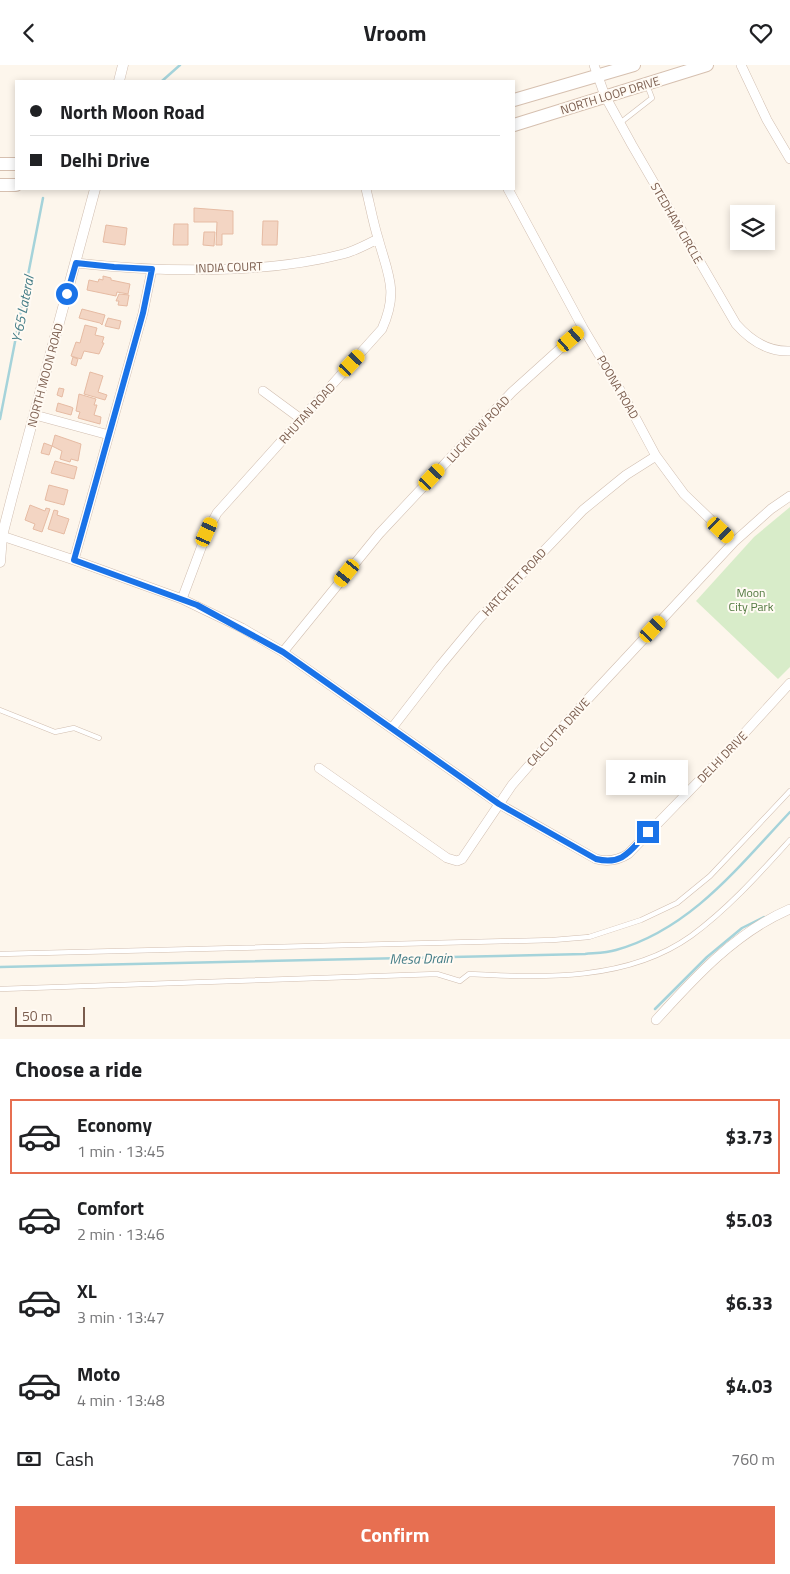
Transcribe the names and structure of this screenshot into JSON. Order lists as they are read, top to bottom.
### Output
{
  "streets": {
    "main road": ["NORTH LOOP DRIVE"],
    "street": [
      "STEDHAM CIRCLE",
      "INDIA COURT",
      "NORTH MOON ROAD",
      "POONA ROAD",
      "RHUTAN ROAD",
      "LUCKNOW ROAD",
      "HATCHETT ROAD",
      "CALCUTTA DRIVE",
      "DELHI DRIVE"
    ]
  },
  "crossings": [
    ["NORTH LOOP DRIVE", "STEDHAM CIRCLE"],
    ["INDIA COURT", "NORTH MOON ROAD"],
    ["INDIA COURT", "RHUTAN ROAD"],
    ["NORTH MOON ROAD", "DELHI DRIVE"],
    ["POONA ROAD", "LUCKNOW ROAD"],
    ["POONA ROAD", "HATCHETT ROAD"],
    ["POONA ROAD", "CALCUTTA DRIVE"],
    ["RHUTAN ROAD", "DELHI DRIVE"],
    ["LUCKNOW ROAD", "DELHI DRIVE"],
    ["HATCHETT ROAD", "DELHI DRIVE"],
    ["CALCUTTA DRIVE", "DELHI DRIVE"]
  ],
  "water": ["Y-65 Lateral", "Mesa Drain"],
  "parks": ["Moon City Park"],
  "scale_bar": "50 m",
  "page": {
    "header": "Vroom",
    "banner": ["North Moon Road", "Delhi Drive"],
    "bubble": "2 min",
    "scale": "50 m",
    "heading": "Choose a ride",
    "list": [
      {
        "name": "Economy",
        "note": "1 min · 13:45",
        "value": "$3.73"
      },
      {
        "name": "Comfort",
        "note": "2 min · 13:46",
        "value": "$5.03"
      },
      {
        "name": "XL",
        "note": "3 min · 13:47",
        "value": "$6.33"
      },
      {
        "name": "Moto",
        "note": "4 min · 13:48",
        "value": "$4.03"
      }
    ],
    "pay": ["Cash", "760 m"],
    "buttons": "Confirm"
  }
}
